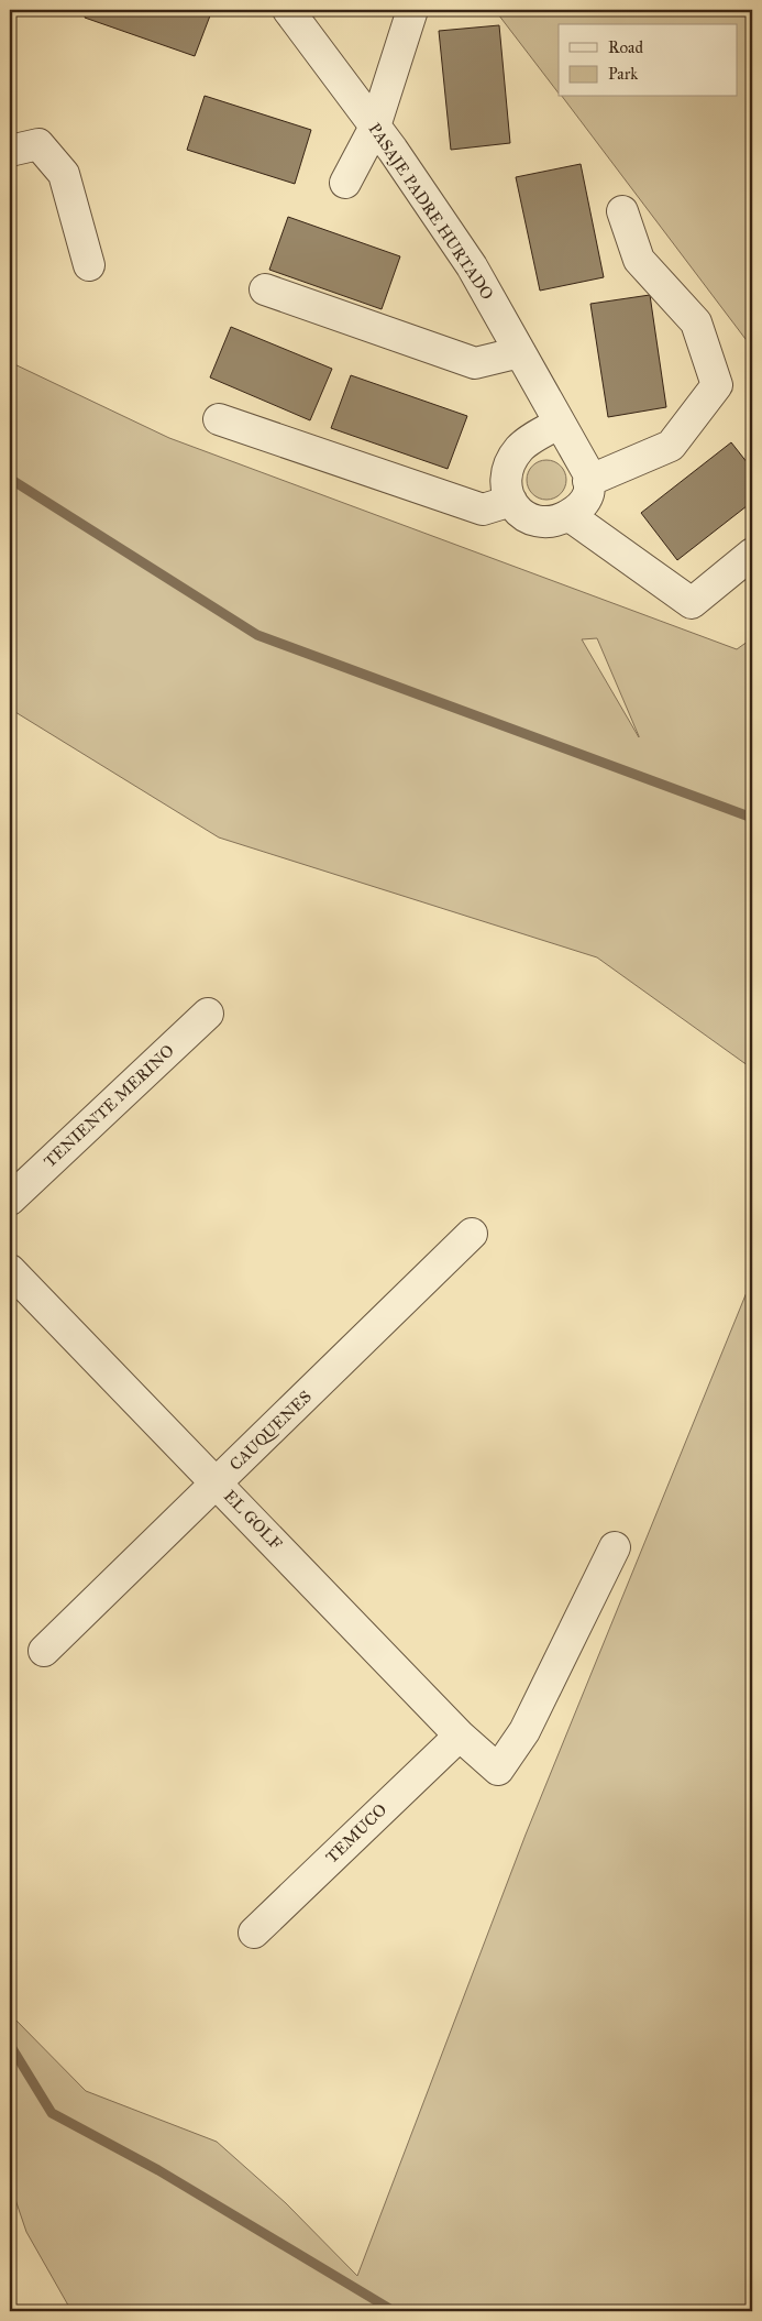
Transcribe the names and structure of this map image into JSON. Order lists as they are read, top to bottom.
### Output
{
  "streets": {
    "street": [
      "PASAJE PADRE HURTADO",
      "TENIENTE MERINO",
      "CAUQUENES",
      "EL GOLF",
      "TEMUCO"
    ]
  },
  "crossings": [
    ["CAUQUENES", "EL GOLF"],
    ["EL GOLF", "TEMUCO"]
  ],
  "legend": ["Road", "Park"]
}
